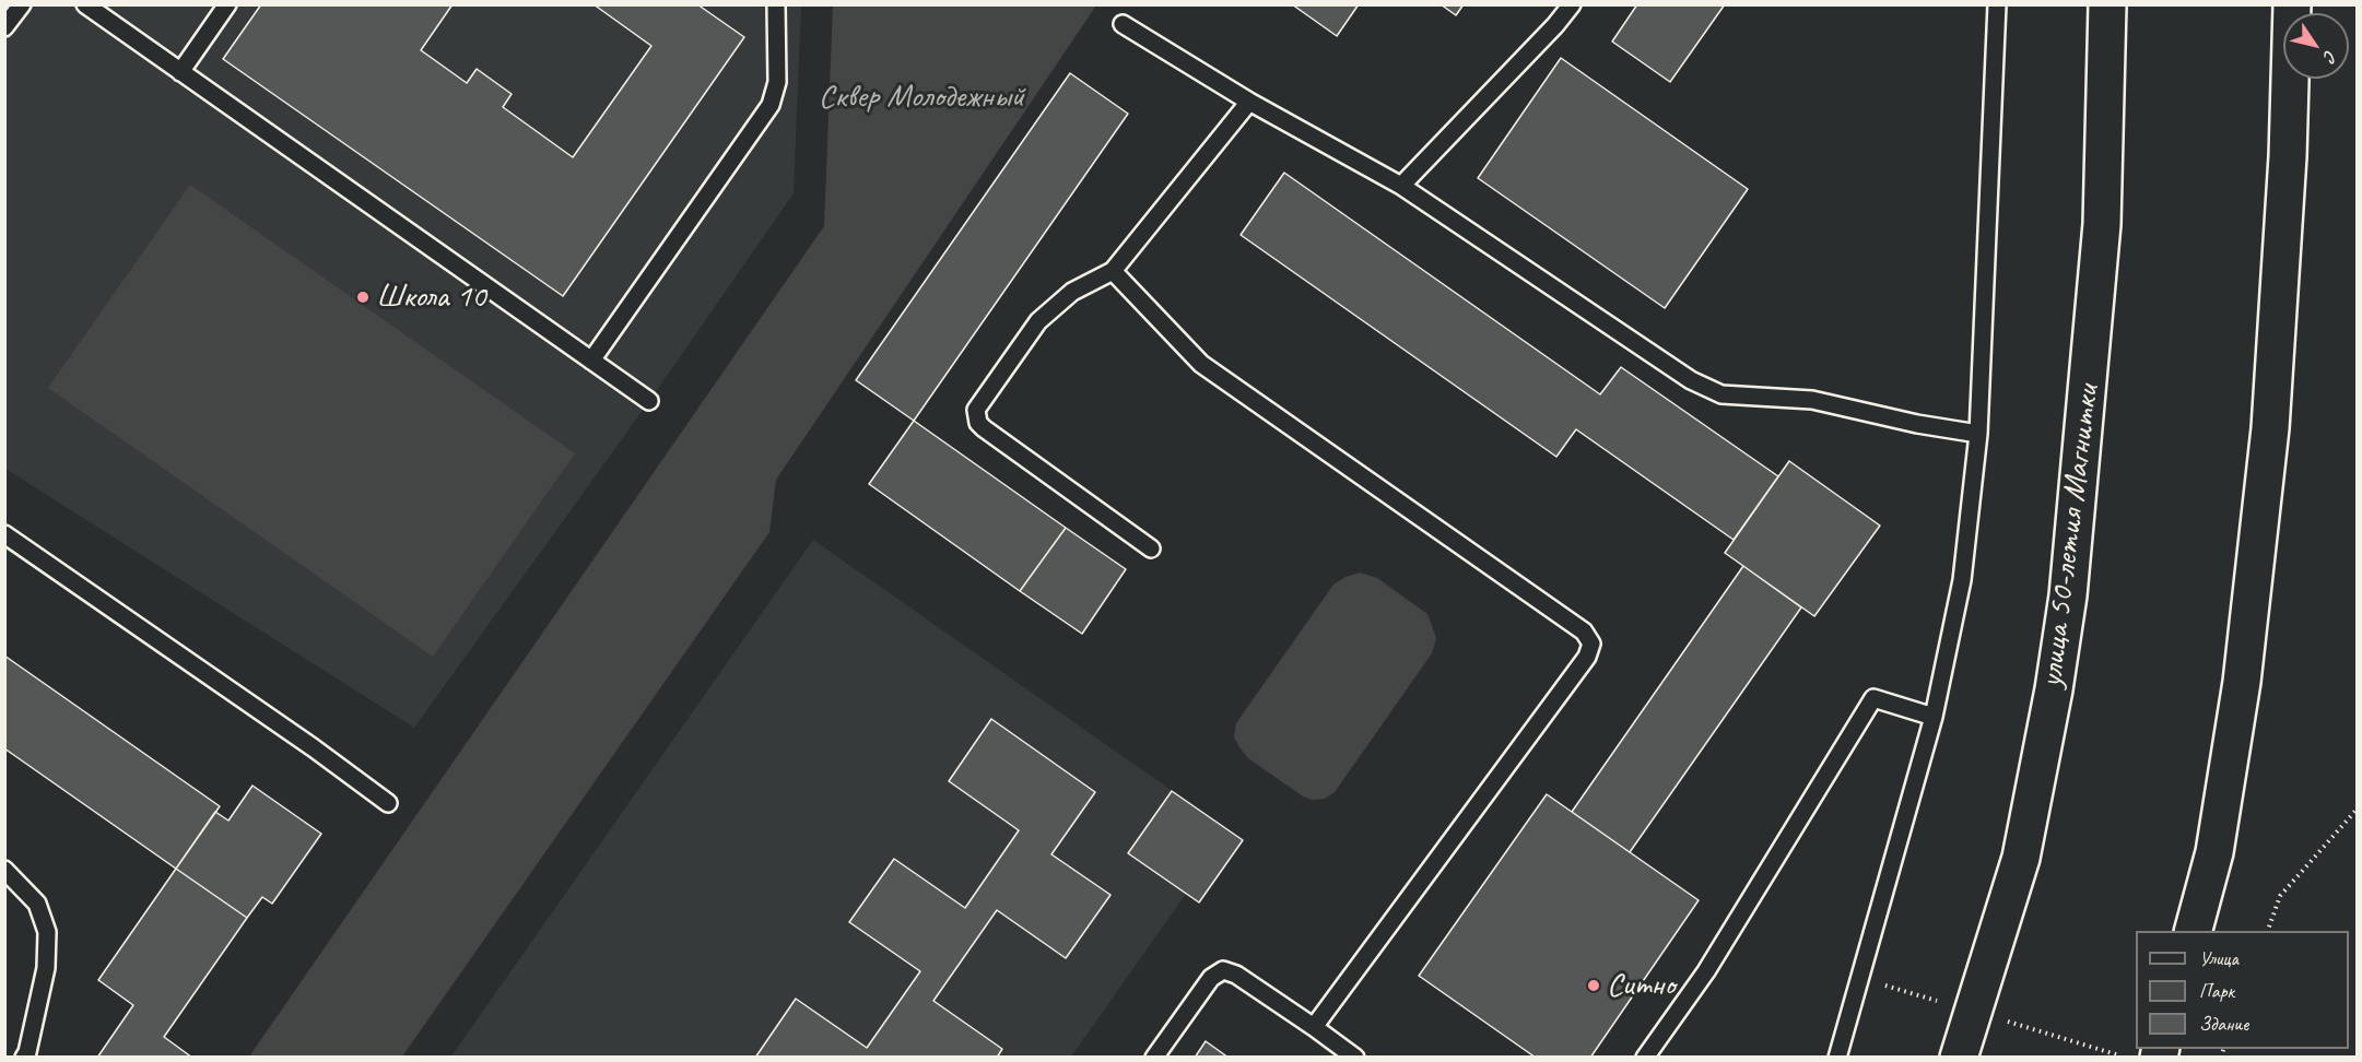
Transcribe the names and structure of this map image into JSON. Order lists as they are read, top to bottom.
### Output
{
  "streets": {
    "main road": ["улица 50-летия Магнитки"]
  },
  "parks": ["Сквер Молодежный"],
  "places": ["Школа 10", "Ситно"],
  "legend": ["Улица", "Парк", "Здание"],
  "north": "bottom right"
}
